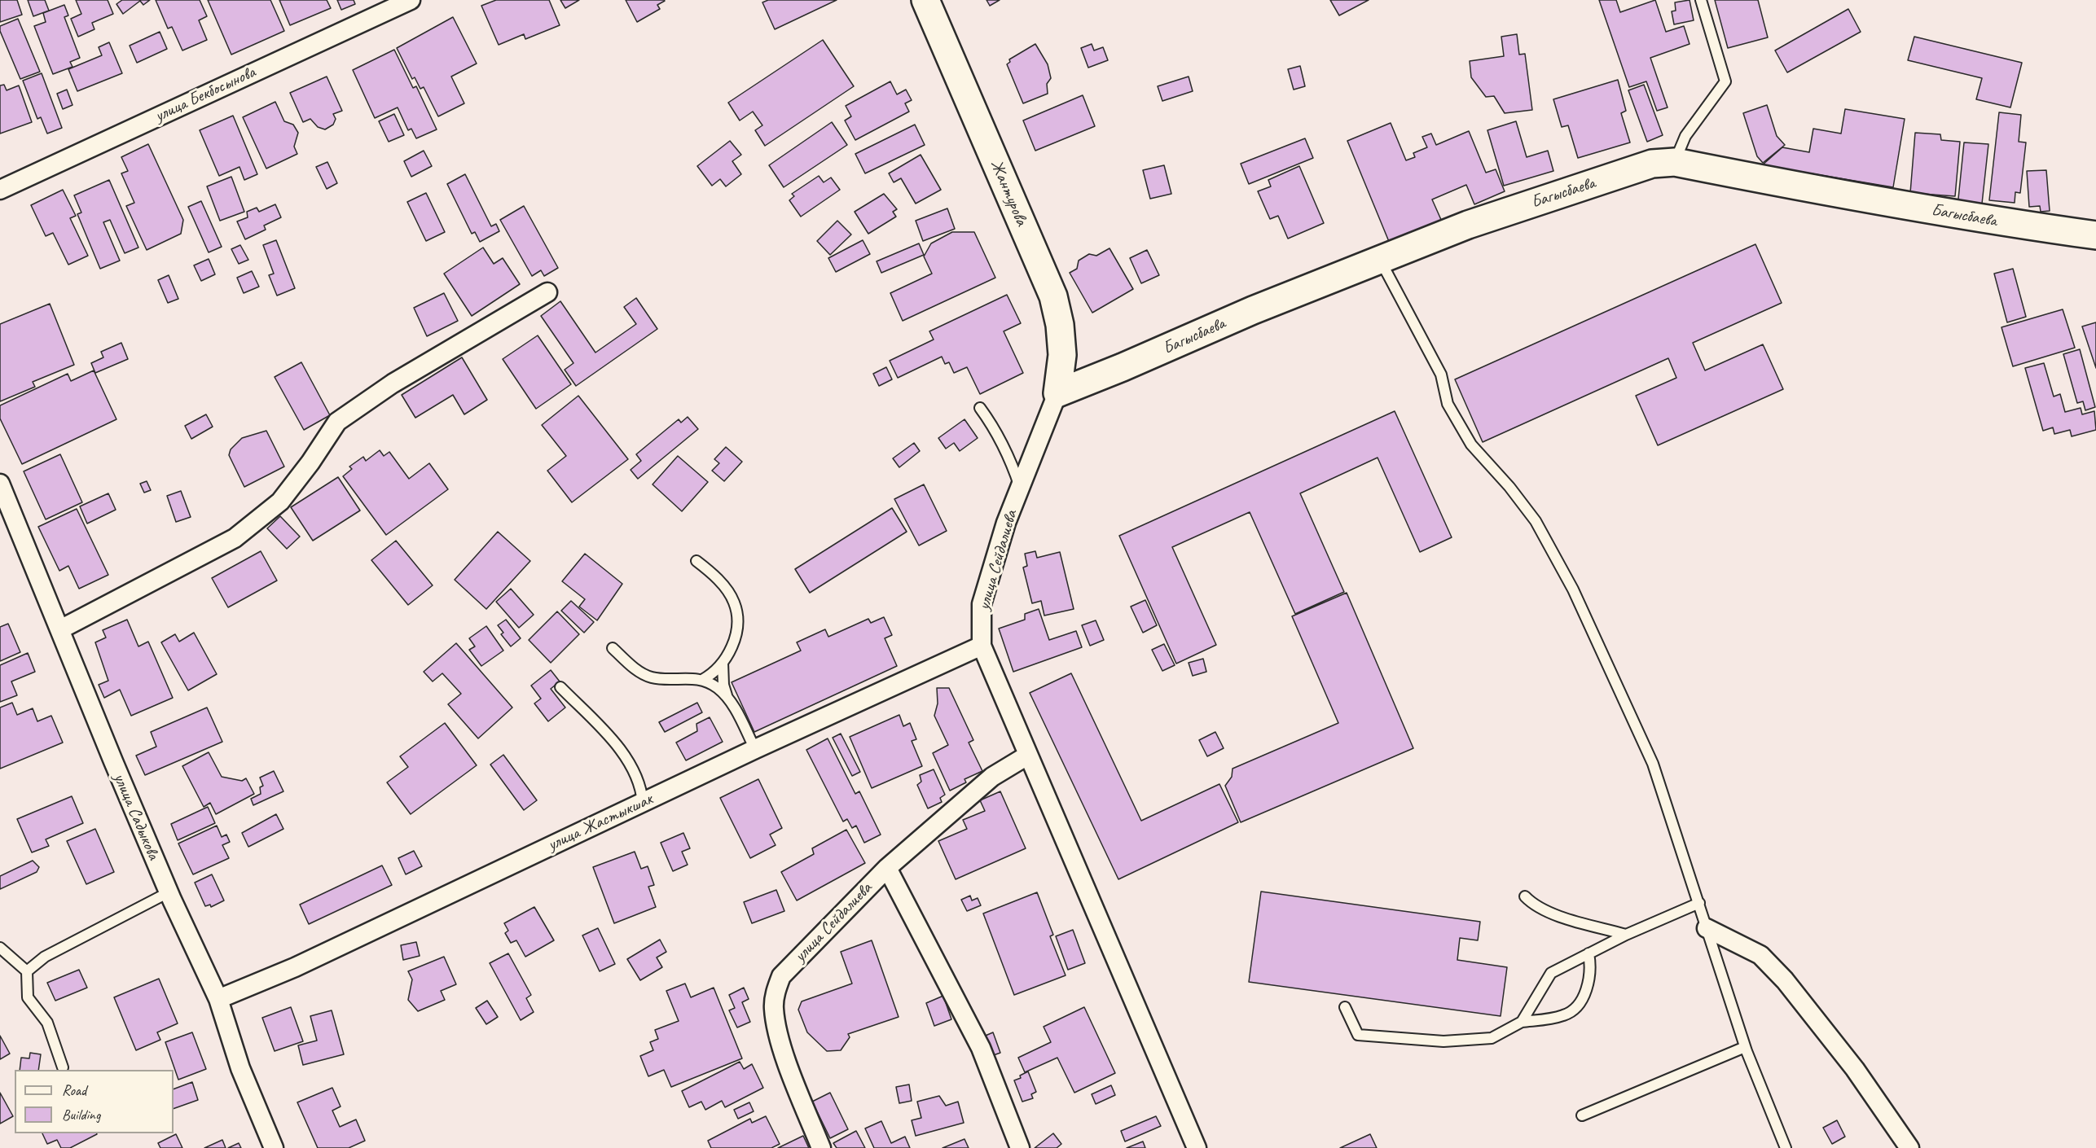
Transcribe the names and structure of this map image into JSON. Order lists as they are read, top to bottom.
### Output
{
  "streets": {
    "street": [
      "улица Бекбосынова",
      "Жантурова",
      "Багысбаева",
      "улица Сейдалиева",
      "улица Садыкова",
      "улица Жастыкшак"
    ]
  },
  "crossings": [
    ["Жантурова", "Багысбаева"],
    ["Жантурова", "улица Сейдалиева"],
    ["Багысбаева", "улица Сейдалиева"],
    ["улица Сейдалиева", "улица Жастыкшак"],
    ["улица Садыкова", "улица Жастыкшак"]
  ],
  "legend": ["Road", "Building"]
}
